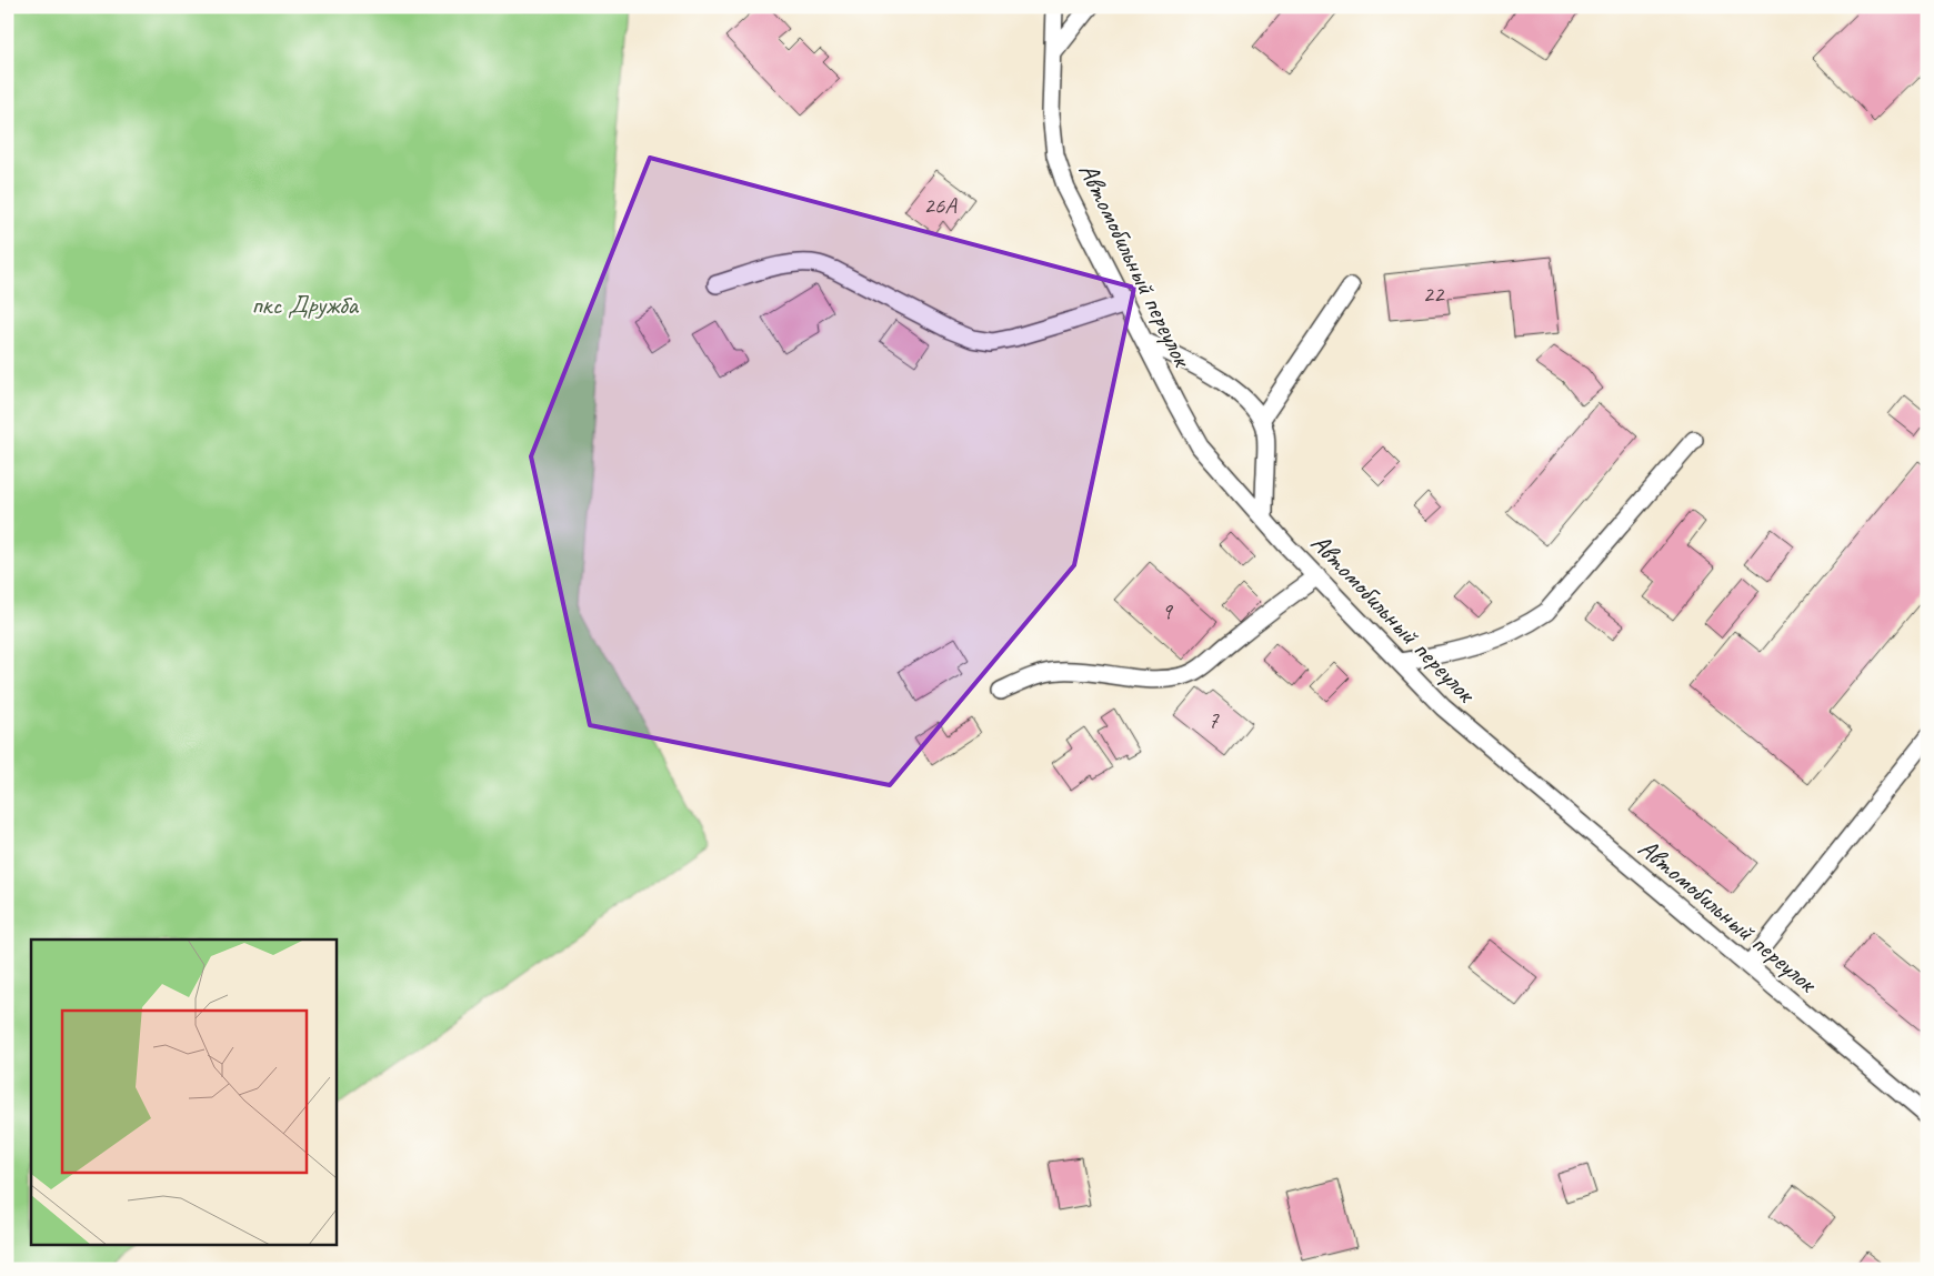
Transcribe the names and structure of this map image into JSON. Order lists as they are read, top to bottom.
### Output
{
  "streets": {
    "lane": ["Автомобильный переулок"]
  },
  "parks": ["пкс Дружба"],
  "house_numbers": [
    "26А",
    "22",
    "9",
    "7"
  ]
}
